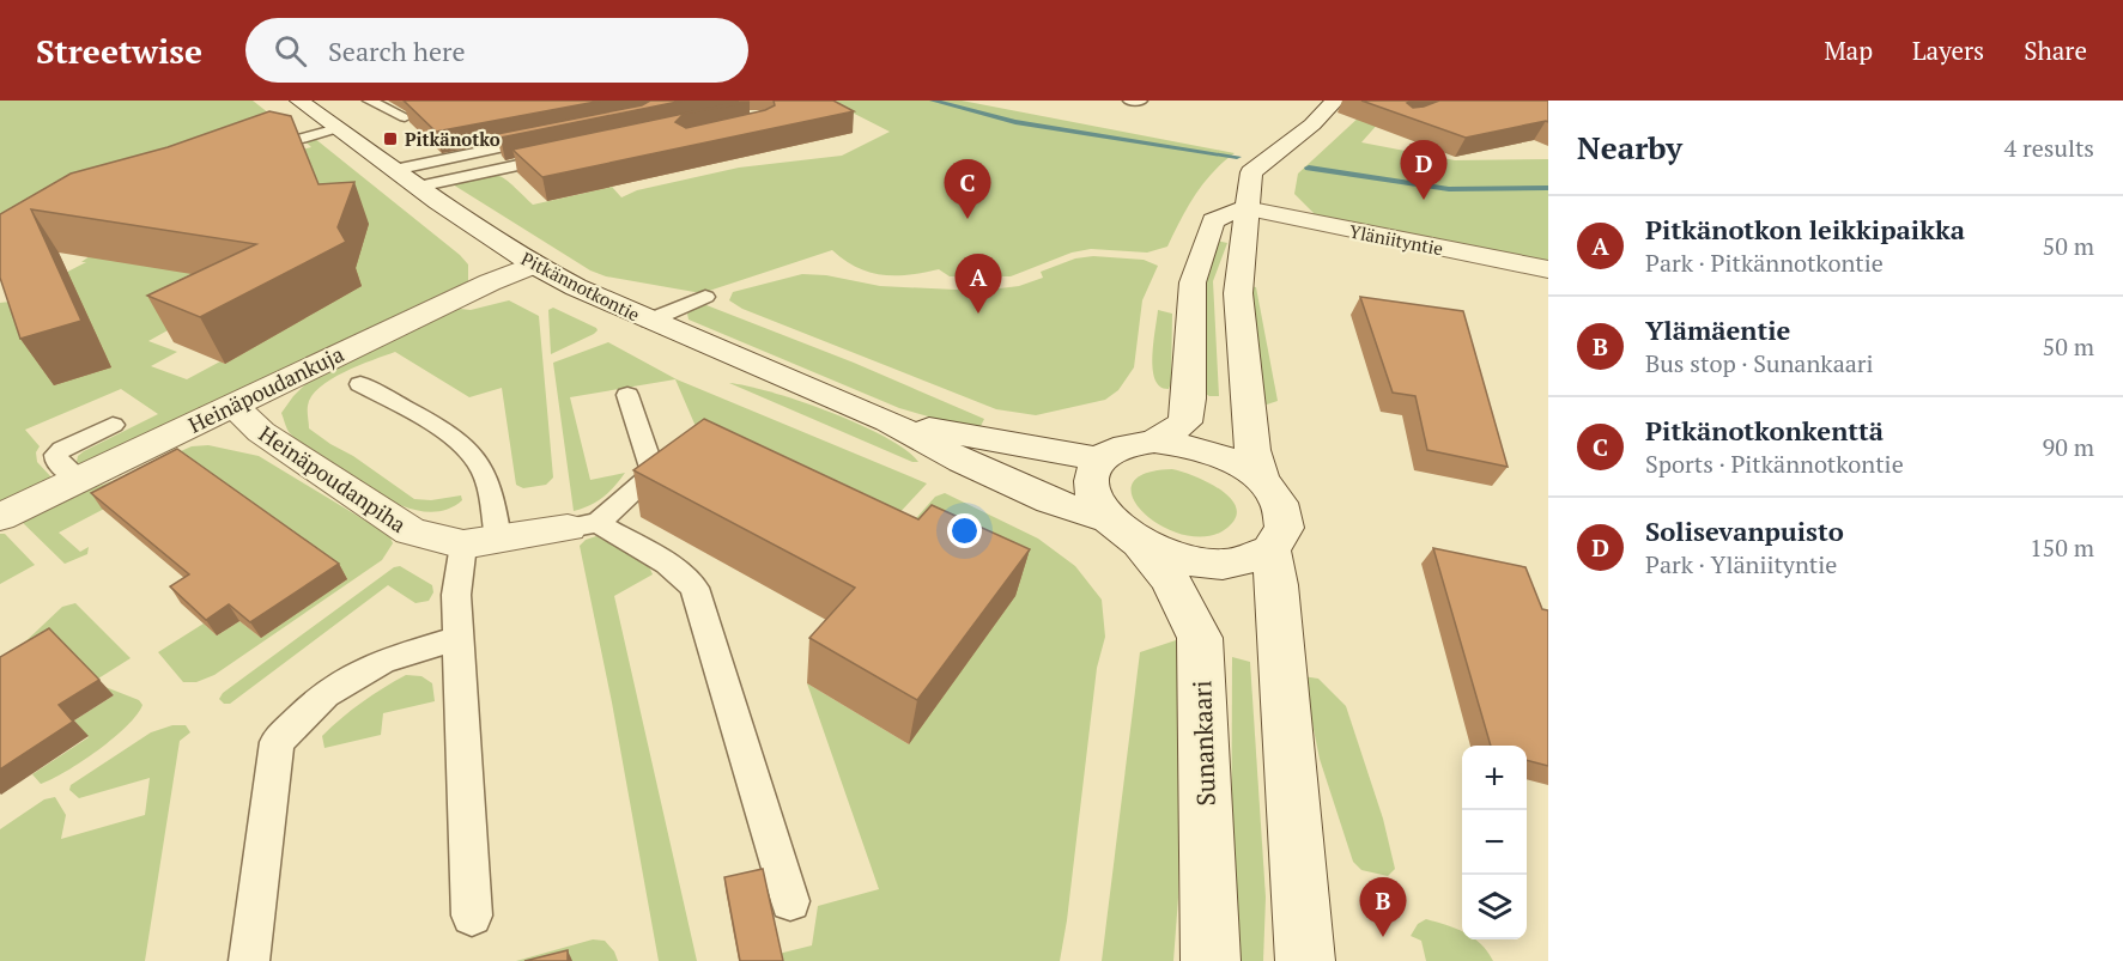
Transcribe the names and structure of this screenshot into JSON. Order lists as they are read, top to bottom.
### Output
{
  "streets": {
    "street": [
      "Yläniityntie",
      "Pitkännotkontie",
      "Heinäpoudankuja",
      "Heinäpoudanpiha",
      "Sunankaari"
    ]
  },
  "crossings": [
    ["Pitkännotkontie", "Heinäpoudankuja"],
    ["Pitkännotkontie", "Sunankaari"],
    ["Heinäpoudankuja", "Heinäpoudanpiha"]
  ],
  "places": {
    "transit": ["Pitkänotko"]
  },
  "page": {
    "header": "Streetwise",
    "search": "Search here",
    "nav": ["Map", "Layers", "Share"],
    "heading": ["Nearby", "4 results"],
    "pins": [
      "D",
      "C",
      "A",
      "B"
    ],
    "list": [
      {
        "mark": "A",
        "name": "Pitkänotkon leikkipaikka",
        "note": "Park · Pitkännotkontie",
        "value": "50 m"
      },
      {
        "mark": "B",
        "name": "Ylämäentie",
        "note": "Bus stop · Sunankaari",
        "value": "50 m"
      },
      {
        "mark": "C",
        "name": "Pitkänotkonkenttä",
        "note": "Sports · Pitkännotkontie",
        "value": "90 m"
      },
      {
        "mark": "D",
        "name": "Solisevanpuisto",
        "note": "Park · Yläniityntie",
        "value": "150 m"
      }
    ],
    "map_buttons": ["+", "−"]
  }
}
